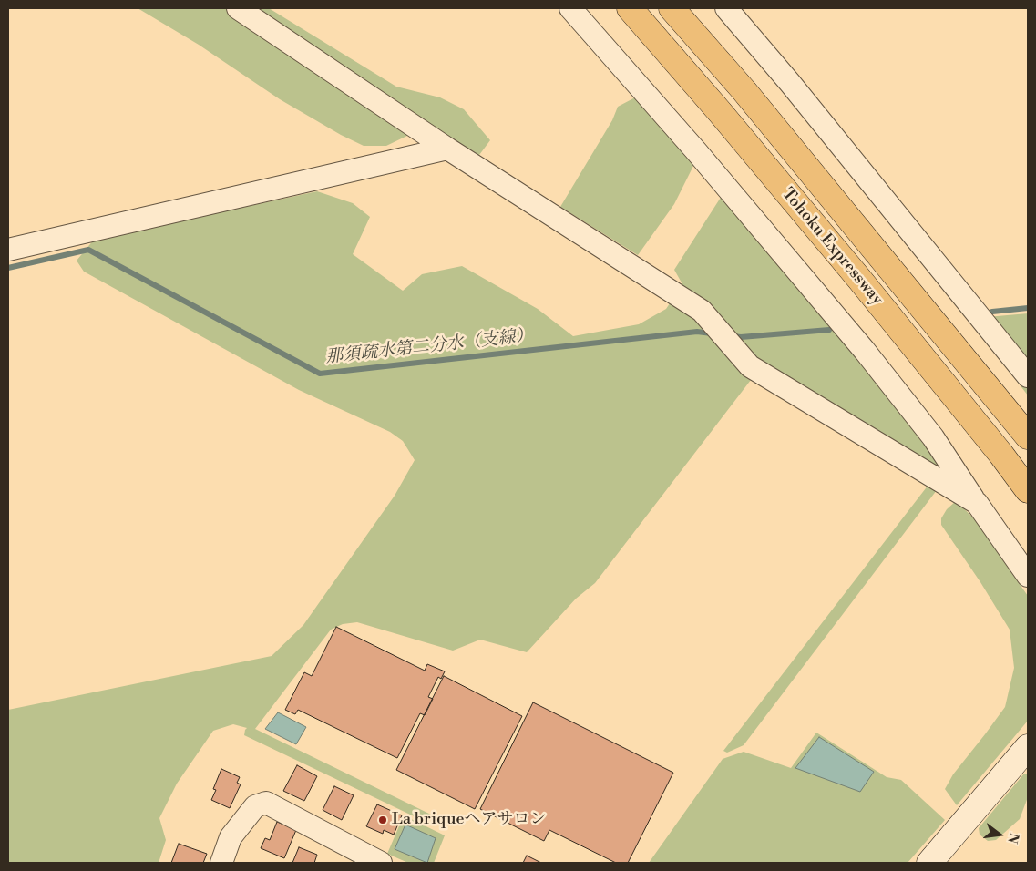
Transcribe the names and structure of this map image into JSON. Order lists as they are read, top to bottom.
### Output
{
  "streets": {
    "highway": ["Tohoku Expressway"]
  },
  "water": ["那須疏水第二分水（支線）"],
  "places": ["La briqueヘアサロン"],
  "north": "right"
}
